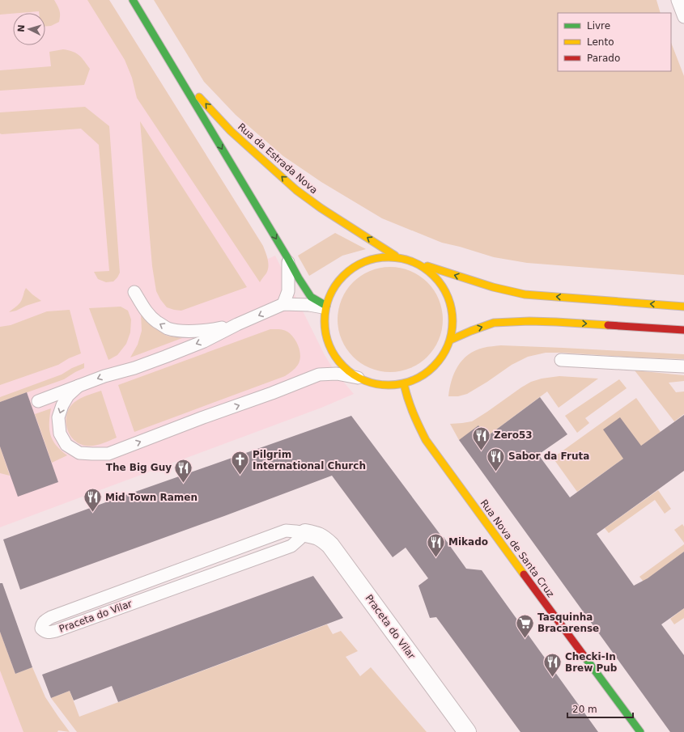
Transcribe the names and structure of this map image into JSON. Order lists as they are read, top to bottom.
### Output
{
  "streets": {
    "main road": ["Rua da Estrada Nova", "Rua Nova de Santa Cruz"],
    "street": ["Praceta do Vilar"]
  },
  "places": {
    "restaurant": [
      "Zero53",
      "Sabor da Fruta",
      "The Big Guy",
      "Mid Town Ramen",
      "Mikado",
      "Checki-In Brew Pub"
    ],
    "church": ["Pilgrim International Church"],
    "supermarket": ["Tasquinha Bracarense"]
  },
  "legend": ["Livre", "Lento", "Parado"],
  "scale_bar": "20 m",
  "north": "left"
}
